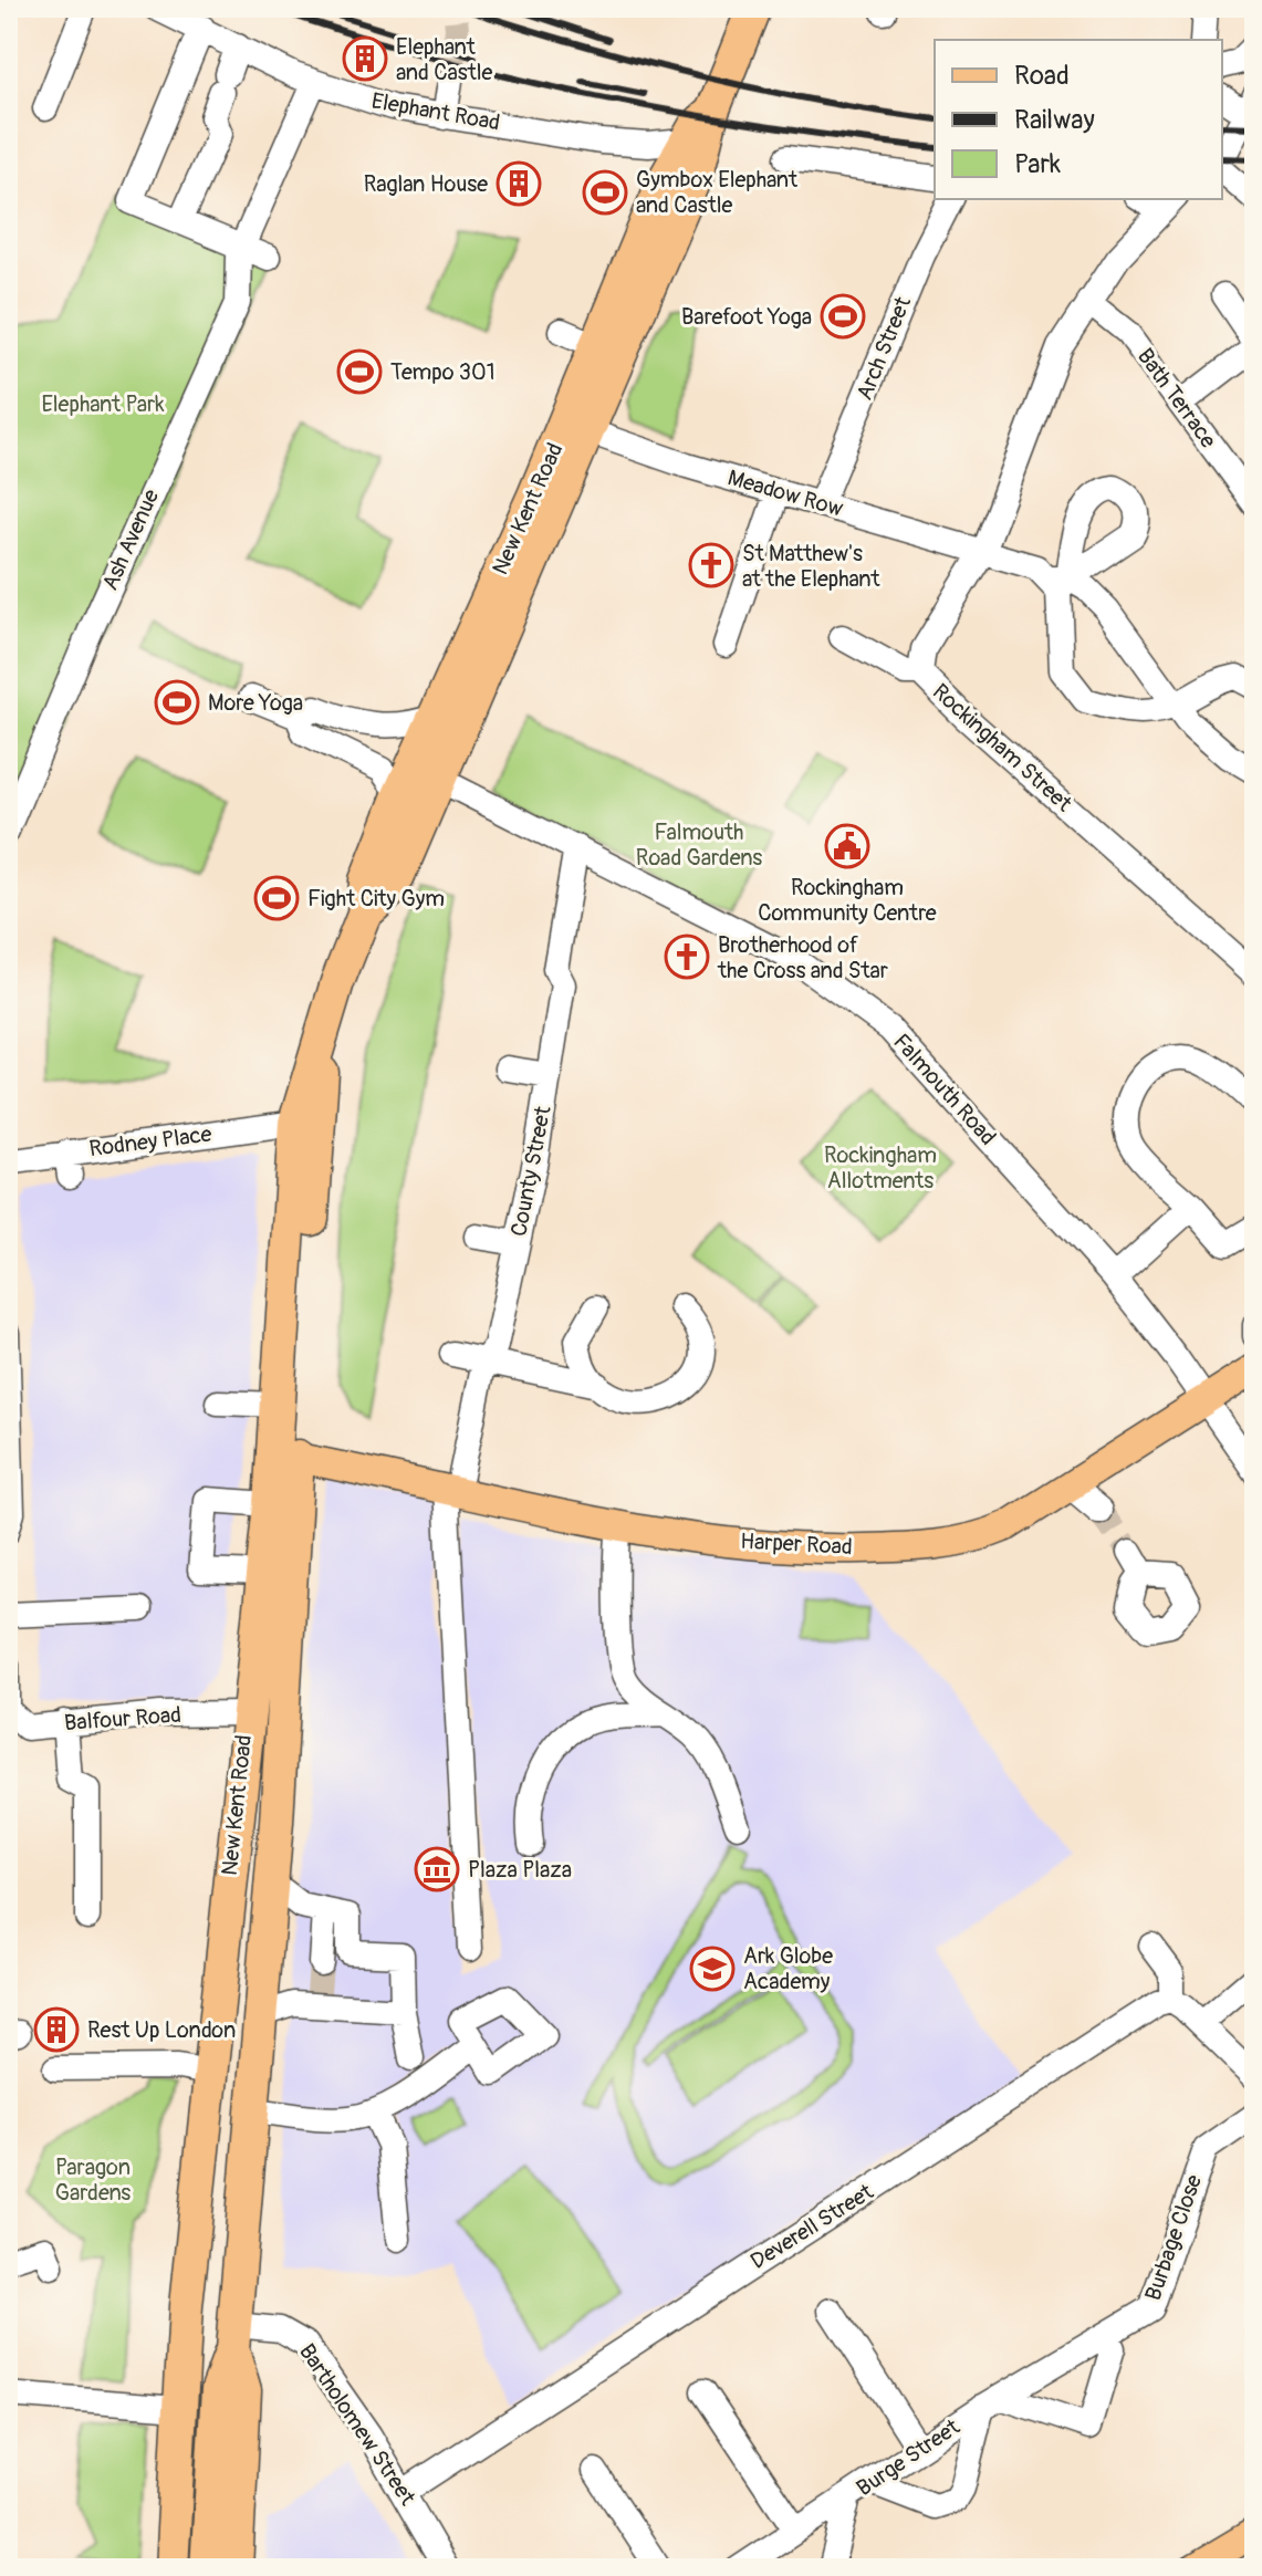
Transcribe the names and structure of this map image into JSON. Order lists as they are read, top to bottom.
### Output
{
  "streets": {
    "highway": ["New Kent Road"],
    "main road": ["Harper Road"],
    "street": [
      "Elephant Road",
      "Arch Street",
      "Bath Terrace",
      "Meadow Row",
      "Ash Avenue",
      "Rockingham Street",
      "Falmouth Road",
      "Rodney Place",
      "County Street",
      "Balfour Road",
      "Deverell Street",
      "Burbage Close",
      "Bartholomew Street",
      "Burge Street"
    ]
  },
  "crossings": [
    ["Elephant Road", "New Kent Road"],
    ["Elephant Road", "Ash Avenue"],
    ["Arch Street", "Meadow Row"],
    ["Bath Terrace", "Rockingham Street"],
    ["Meadow Row", "New Kent Road"],
    ["Meadow Row", "Rockingham Street"],
    ["New Kent Road", "Falmouth Road"],
    ["New Kent Road", "Rodney Place"],
    ["New Kent Road", "Harper Road"],
    ["New Kent Road", "Balfour Road"],
    ["New Kent Road", "Bartholomew Street"],
    ["Falmouth Road", "County Street"],
    ["Falmouth Road", "Harper Road"],
    ["County Street", "Harper Road"],
    ["Deverell Street", "Bartholomew Street"],
    ["Burbage Close", "Burge Street"]
  ],
  "parks": [
    "Elephant Park",
    "Falmouth Road Gardens",
    "Rockingham Allotments",
    "Paragon Gardens"
  ],
  "places": {
    "building": ["Elephant and Castle", "Raglan House", "Rest Up London"],
    "sports": [
      "Gymbox Elephant and Castle",
      "Barefoot Yoga",
      "Tempo 301",
      "More Yoga",
      "Fight City Gym"
    ],
    "church": ["St Matthew's at the Elephant", "Brotherhood of the Cross and Star"],
    "public building": ["Rockingham Community Centre"],
    "museum": ["Plaza Plaza"],
    "school or university": ["Ark Globe Academy"]
  },
  "legend": ["Road", "Railway", "Park"]
}
